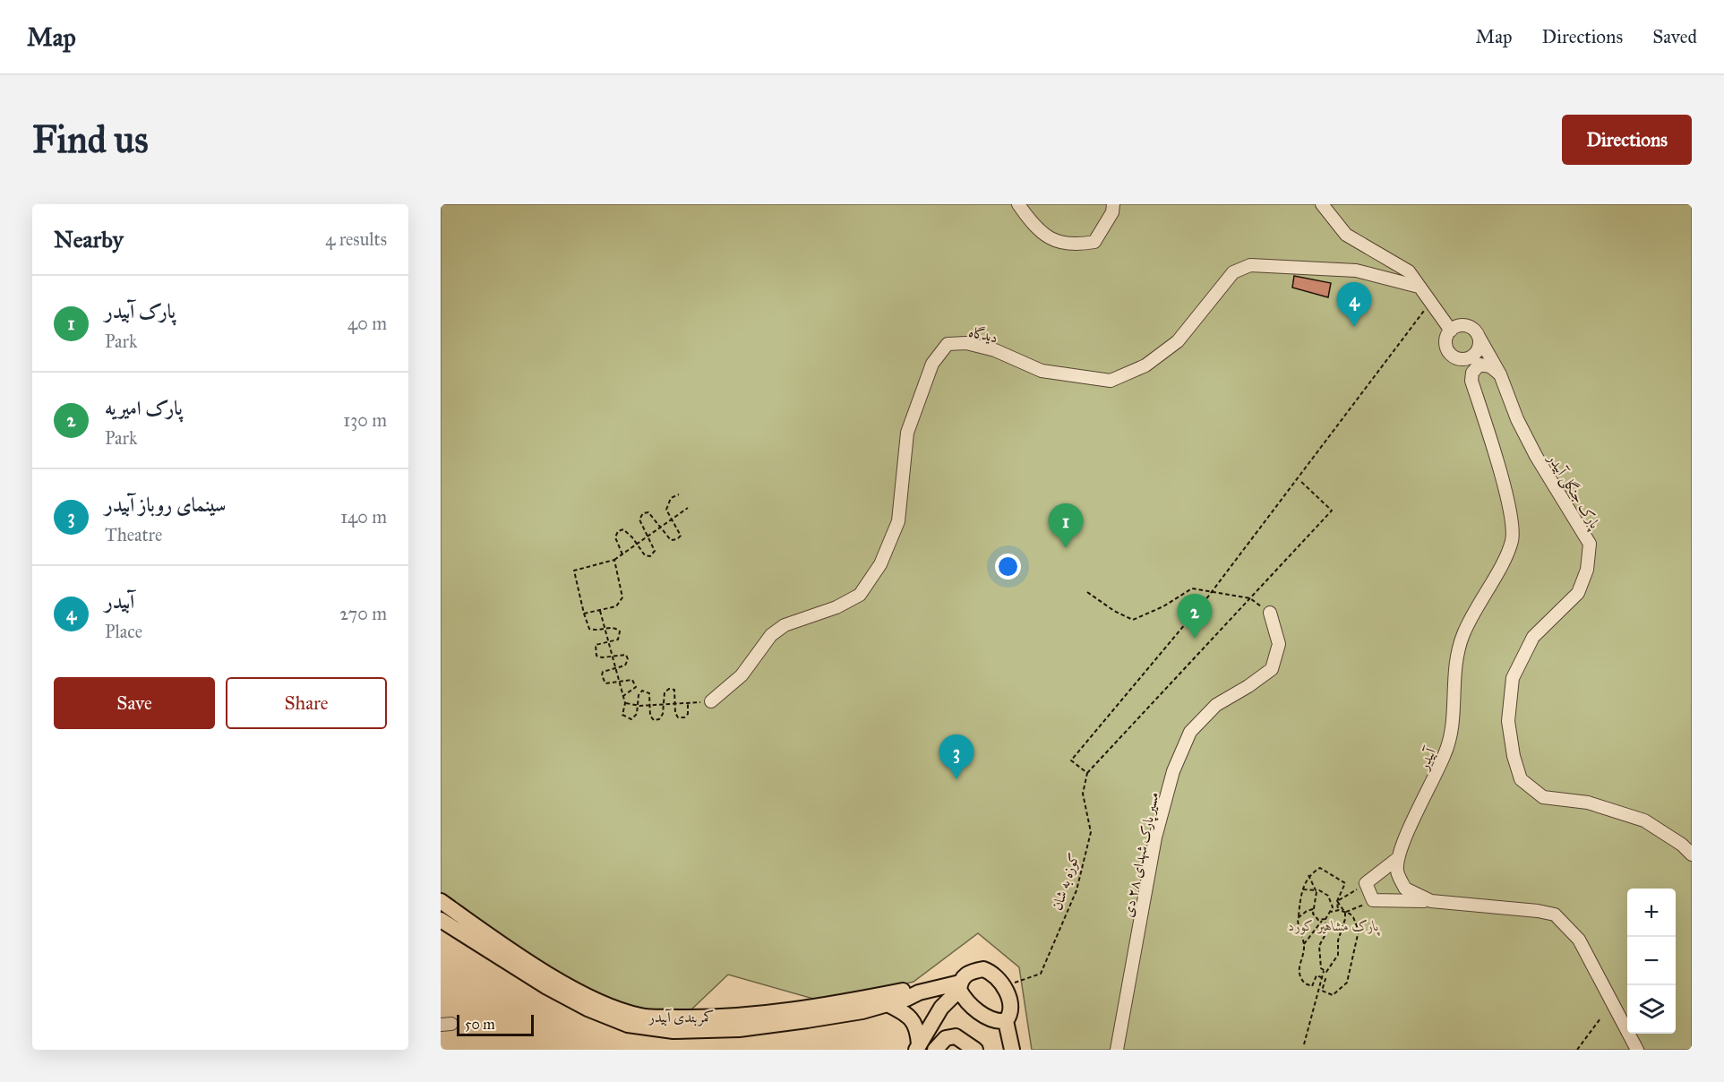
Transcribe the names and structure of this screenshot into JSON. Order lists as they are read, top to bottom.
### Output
{
  "streets": {
    "main road": ["کمربندی آبیدر"],
    "lane": [
      "دیدگاه",
      "پارک جنگلی آبیدر",
      "آبیدر",
      "مسیر پارک شهدای ۲۸ دی"
    ],
    "path": ["کوزه به شان"]
  },
  "crossings": [
    ["پارک جنگلی آبیدر", "آبیدر"],
    ["کوزه به شان", "کمربندی آبیدر"]
  ],
  "parks": ["پارک مشاهیر کورد"],
  "scale_bar": "50 m",
  "page": {
    "header": "Map",
    "nav": ["Map", "Directions", "Saved"],
    "buttons": [
      "Directions",
      ["Save", "Share"]
    ],
    "title": "Find us",
    "heading": ["Nearby", "4 results"],
    "list": [
      {
        "mark": "1",
        "name": "پارک آبیدر",
        "note": "Park",
        "value": "40 m"
      },
      {
        "mark": "2",
        "name": "پارک امیریه",
        "note": "Park",
        "value": "130 m"
      },
      {
        "mark": "3",
        "name": "سینمای روباز آبیدر",
        "note": "Theatre",
        "value": "140 m"
      },
      {
        "mark": "4",
        "name": "آبیدر",
        "note": "Place",
        "value": "270 m"
      }
    ],
    "pins": [
      "4",
      "1",
      "2",
      "3"
    ],
    "map_buttons": ["+", "−"],
    "scale": "50 m"
  }
}
